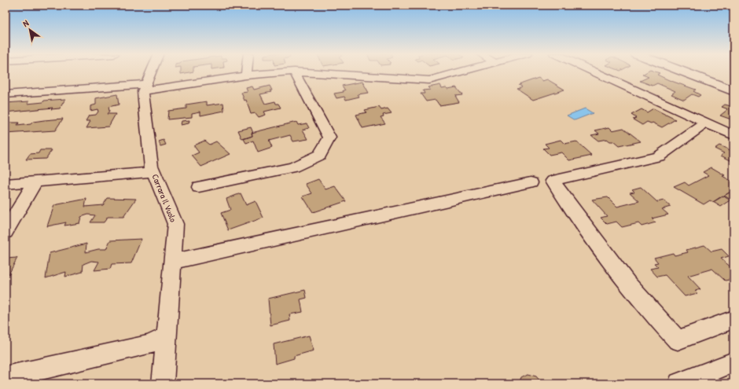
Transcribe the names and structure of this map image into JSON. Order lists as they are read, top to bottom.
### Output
{
  "streets": {
    "street": ["Carrara Il Vuolo"]
  },
  "north": "top left"
}
